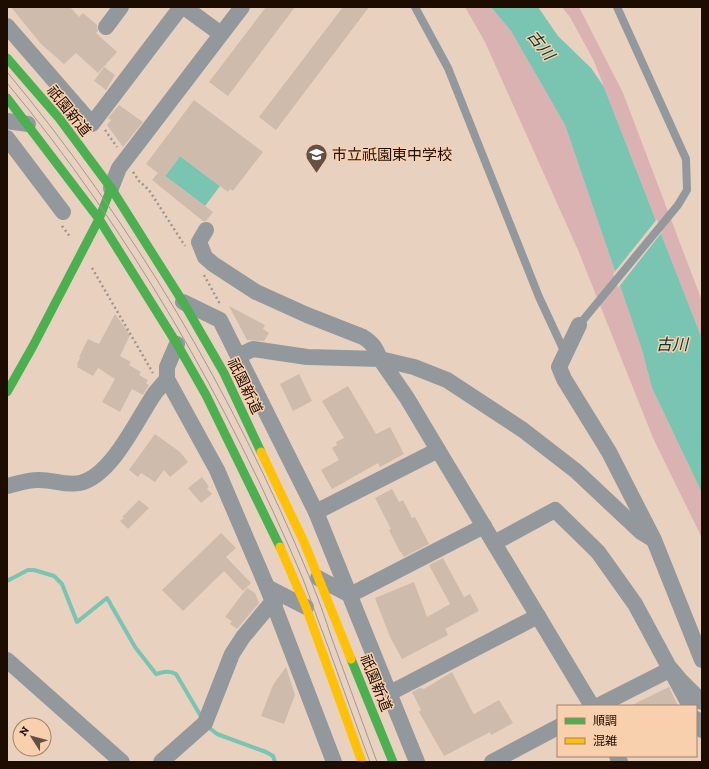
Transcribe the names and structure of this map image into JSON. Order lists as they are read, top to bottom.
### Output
{
  "streets": {
    "main road": ["祇園新道"]
  },
  "water": ["古川"],
  "places": {
    "school or university": ["市立祇園東中学校"]
  },
  "legend": ["順調", "混雑"],
  "north": "top left"
}
